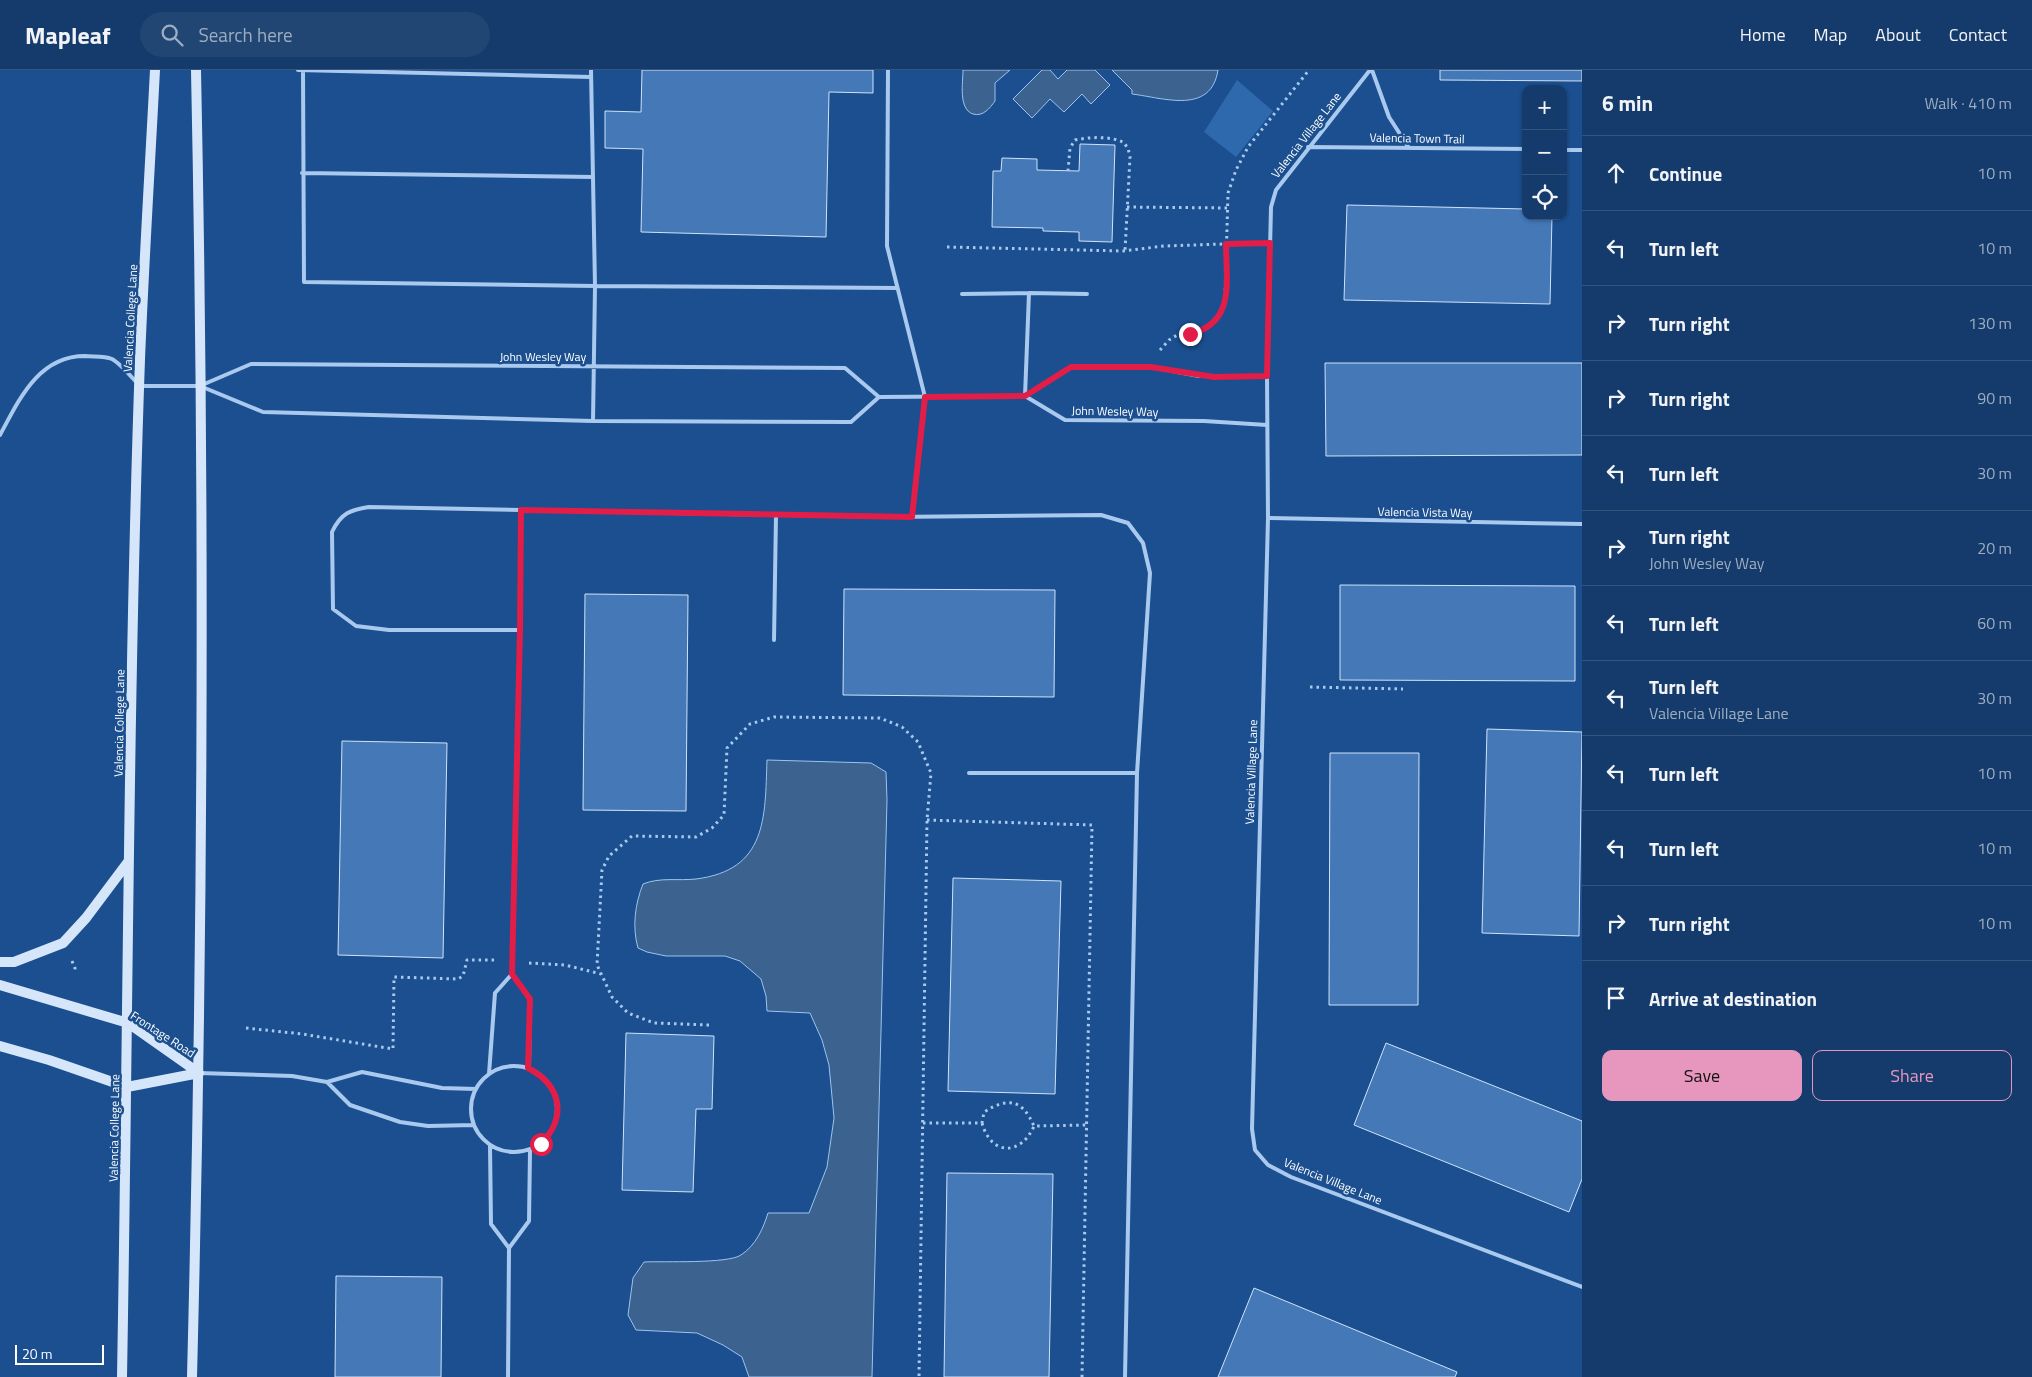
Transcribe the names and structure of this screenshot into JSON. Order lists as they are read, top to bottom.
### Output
{
  "streets": {
    "street": ["Valencia College Lane", "Frontage Road"],
    "lane": [
      "Valencia Village Lane",
      "Valencia Town Trail",
      "John Wesley Way",
      "Valencia Vista Way"
    ]
  },
  "crossings": [
    ["Valencia Village Lane", "Valencia Town Trail"],
    ["Valencia Village Lane", "John Wesley Way"],
    ["Valencia Village Lane", "Valencia Vista Way"],
    ["Valencia College Lane", "John Wesley Way"],
    ["Valencia College Lane", "Frontage Road"]
  ],
  "scale_bar": "20 m",
  "page": {
    "header": "Mapleaf",
    "search": "Search here",
    "nav": [
      "Home",
      "Map",
      "About",
      "Contact"
    ],
    "heading": ["6 min", "Walk · 410 m"],
    "map_buttons": ["+", "−"],
    "list": [
      ["Continue", "10 m"],
      ["Turn left", "10 m"],
      ["Turn right", "130 m"],
      ["Turn right", "90 m"],
      ["Turn left", "30 m"],
      ["Turn right", "John Wesley Way", "20 m"],
      ["Turn left", "60 m"],
      ["Turn left", "Valencia Village Lane", "30 m"],
      ["Turn left", "10 m"],
      ["Turn left", "10 m"],
      ["Turn right", "10 m"],
      "Arrive at destination"
    ],
    "buttons": ["Save", "Share"],
    "scale": "20 m"
  }
}
